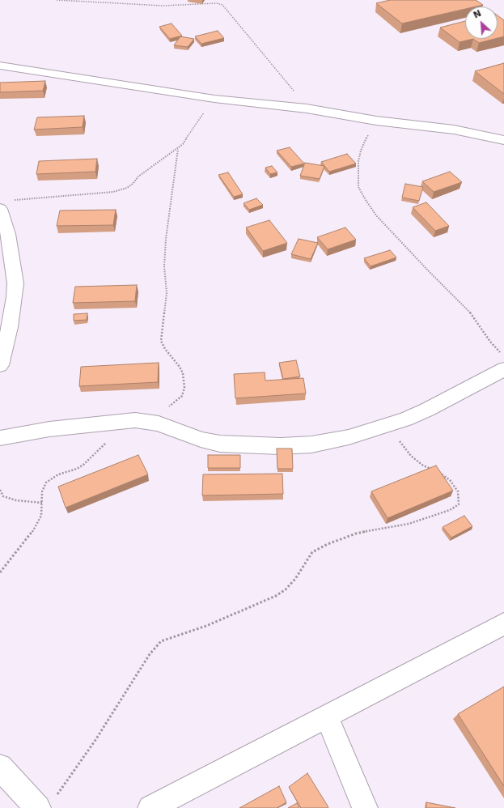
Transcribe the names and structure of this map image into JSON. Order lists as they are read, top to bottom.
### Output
{
  "north": "top left"
}
